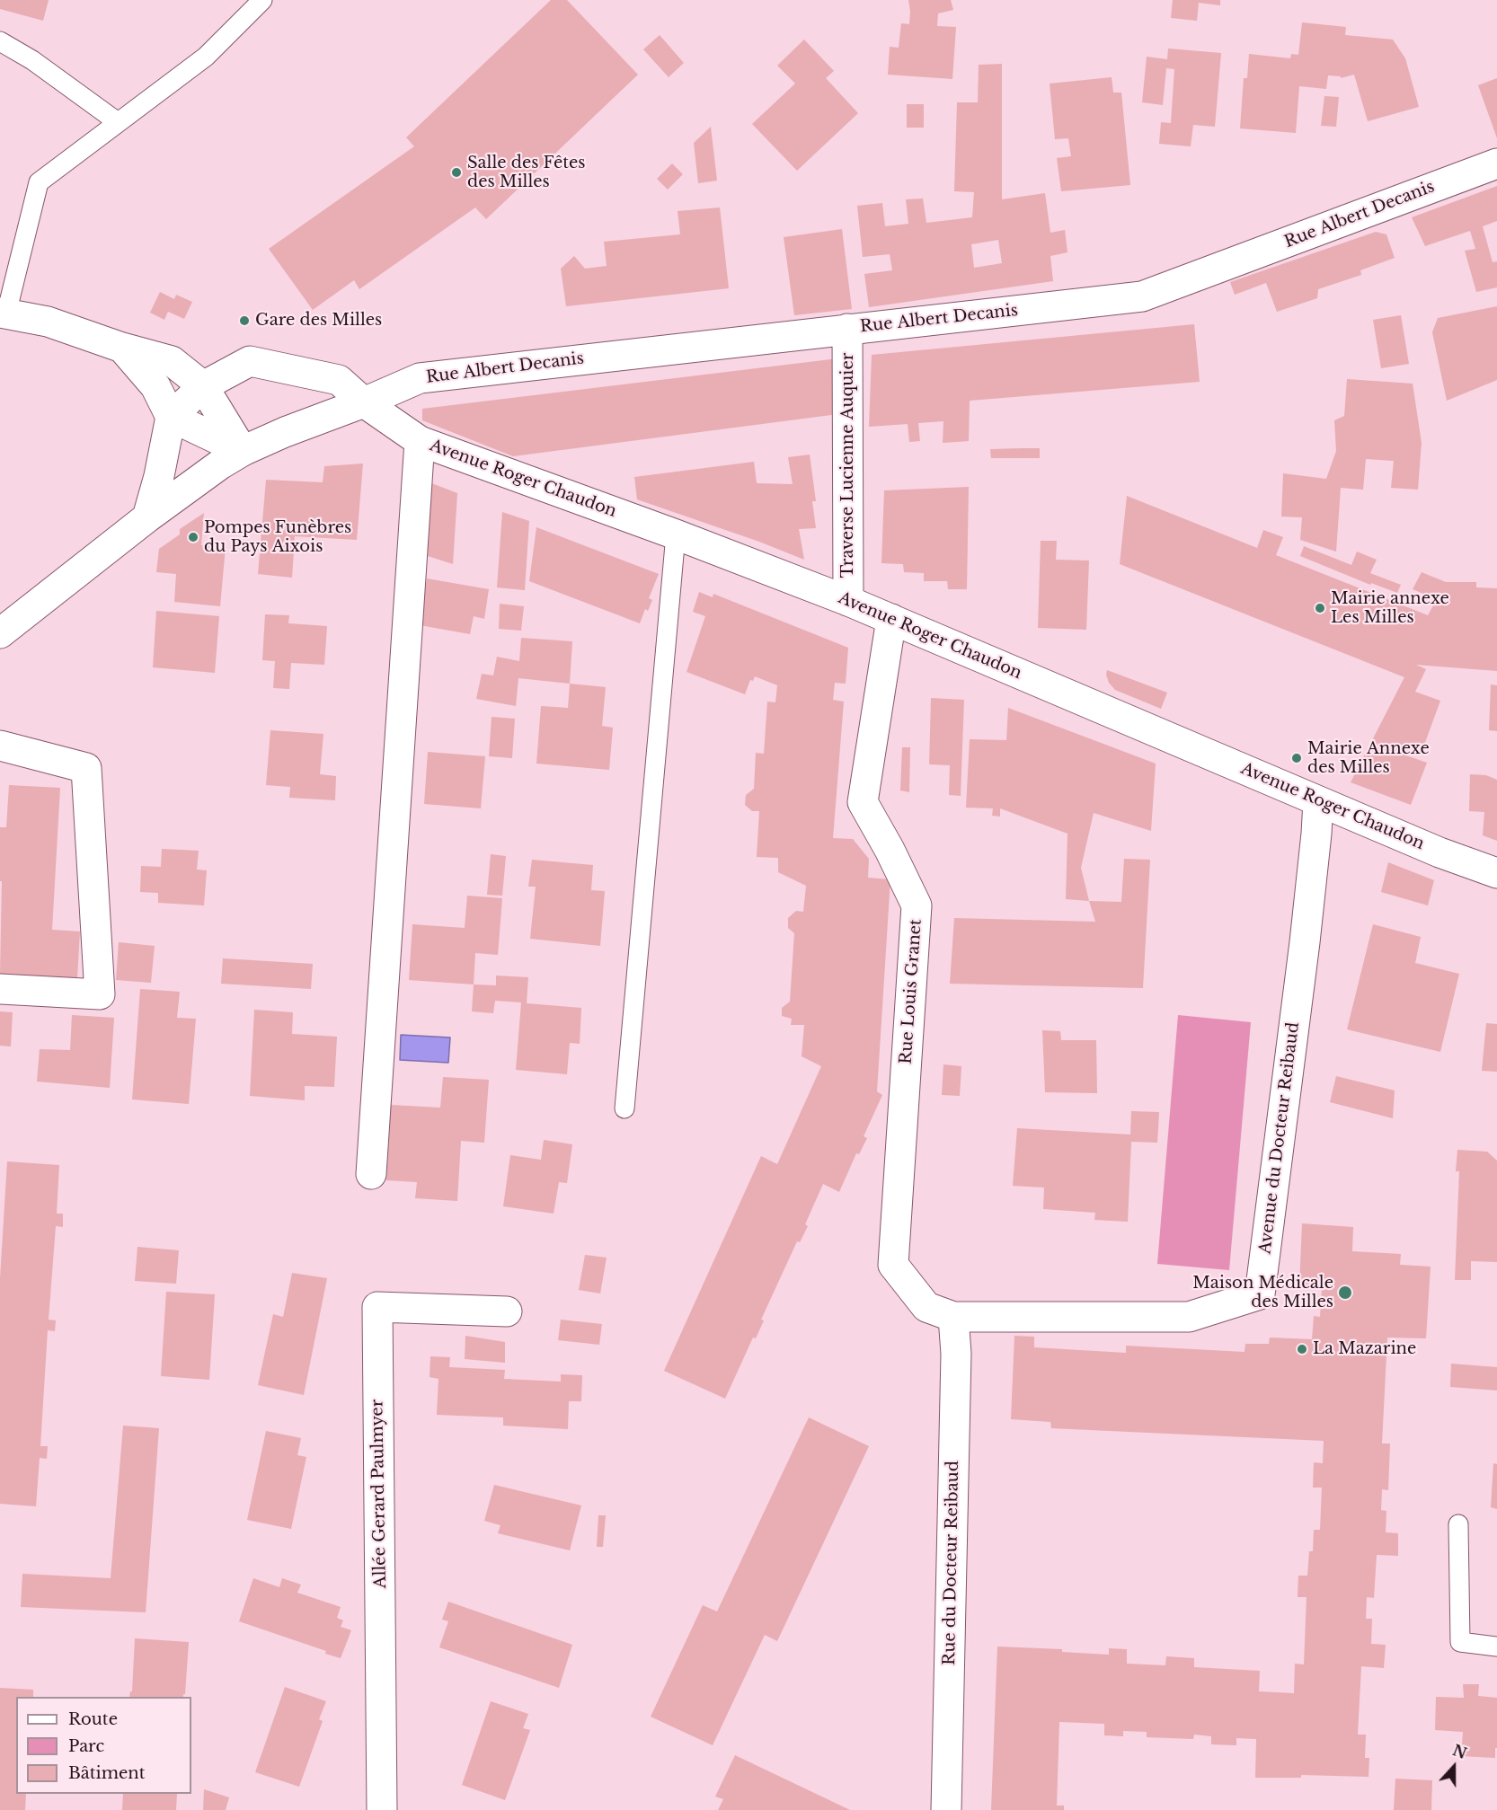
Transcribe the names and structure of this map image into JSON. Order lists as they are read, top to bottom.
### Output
{
  "streets": {
    "street": [
      "Rue Albert Decanis",
      "Traverse Lucienne Auquier",
      "Avenue Roger Chaudon",
      "Rue Louis Granet",
      "Avenue du Docteur Reibaud",
      "Allée Gerard Paulmyer",
      "Rue du Docteur Reibaud"
    ]
  },
  "crossings": [
    ["Rue Albert Decanis", "Traverse Lucienne Auquier"],
    ["Rue Albert Decanis", "Avenue Roger Chaudon"],
    ["Traverse Lucienne Auquier", "Avenue Roger Chaudon"],
    ["Avenue Roger Chaudon", "Rue Louis Granet"],
    ["Avenue Roger Chaudon", "Avenue du Docteur Reibaud"],
    ["Rue Louis Granet", "Avenue du Docteur Reibaud"],
    ["Rue Louis Granet", "Rue du Docteur Reibaud"],
    ["Avenue du Docteur Reibaud", "Rue du Docteur Reibaud"]
  ],
  "places": [
    "Salle des Fêtes des Milles",
    "Gare des Milles",
    "Pompes Funèbres du Pays Aixois",
    "Mairie annexe Les Milles",
    "Mairie Annexe des Milles",
    "Maison Médicale des Milles",
    "La Mazarine"
  ],
  "legend": ["Route", "Parc", "Bâtiment"],
  "north": "top"
}
